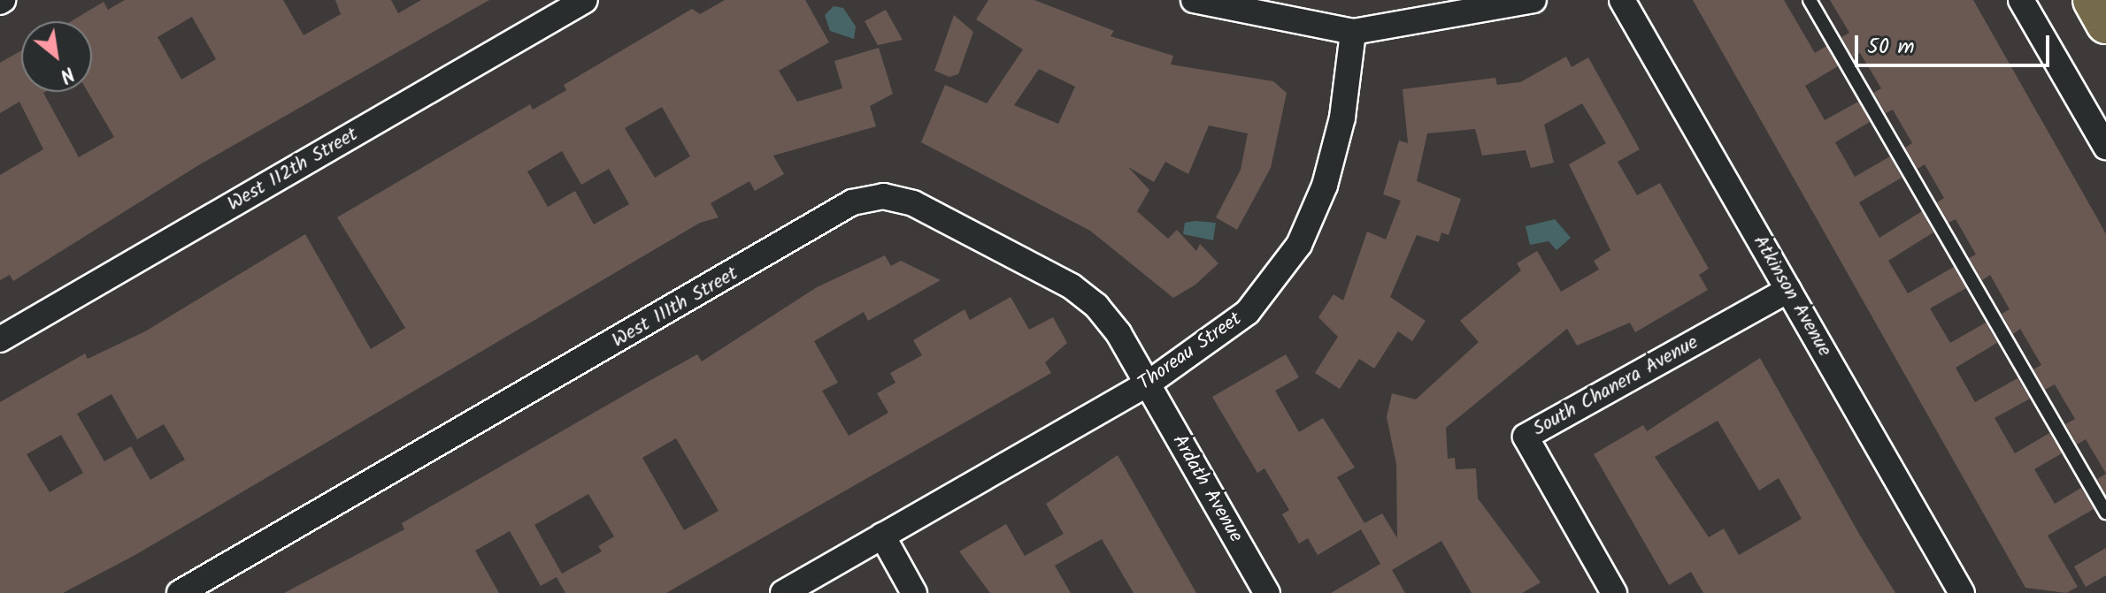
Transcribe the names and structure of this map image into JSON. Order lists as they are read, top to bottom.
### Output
{
  "streets": {
    "street": [
      "West 112th Street",
      "Atkinson Avenue",
      "West 111th Street",
      "Thoreau Street",
      "South Chanera Avenue",
      "Ardath Avenue"
    ]
  },
  "crossings": [
    ["Atkinson Avenue", "South Chanera Avenue"],
    ["West 111th Street", "Thoreau Street"],
    ["West 111th Street", "Ardath Avenue"],
    ["Thoreau Street", "Ardath Avenue"]
  ],
  "scale_bar": "50 m",
  "north": "bottom right"
}
